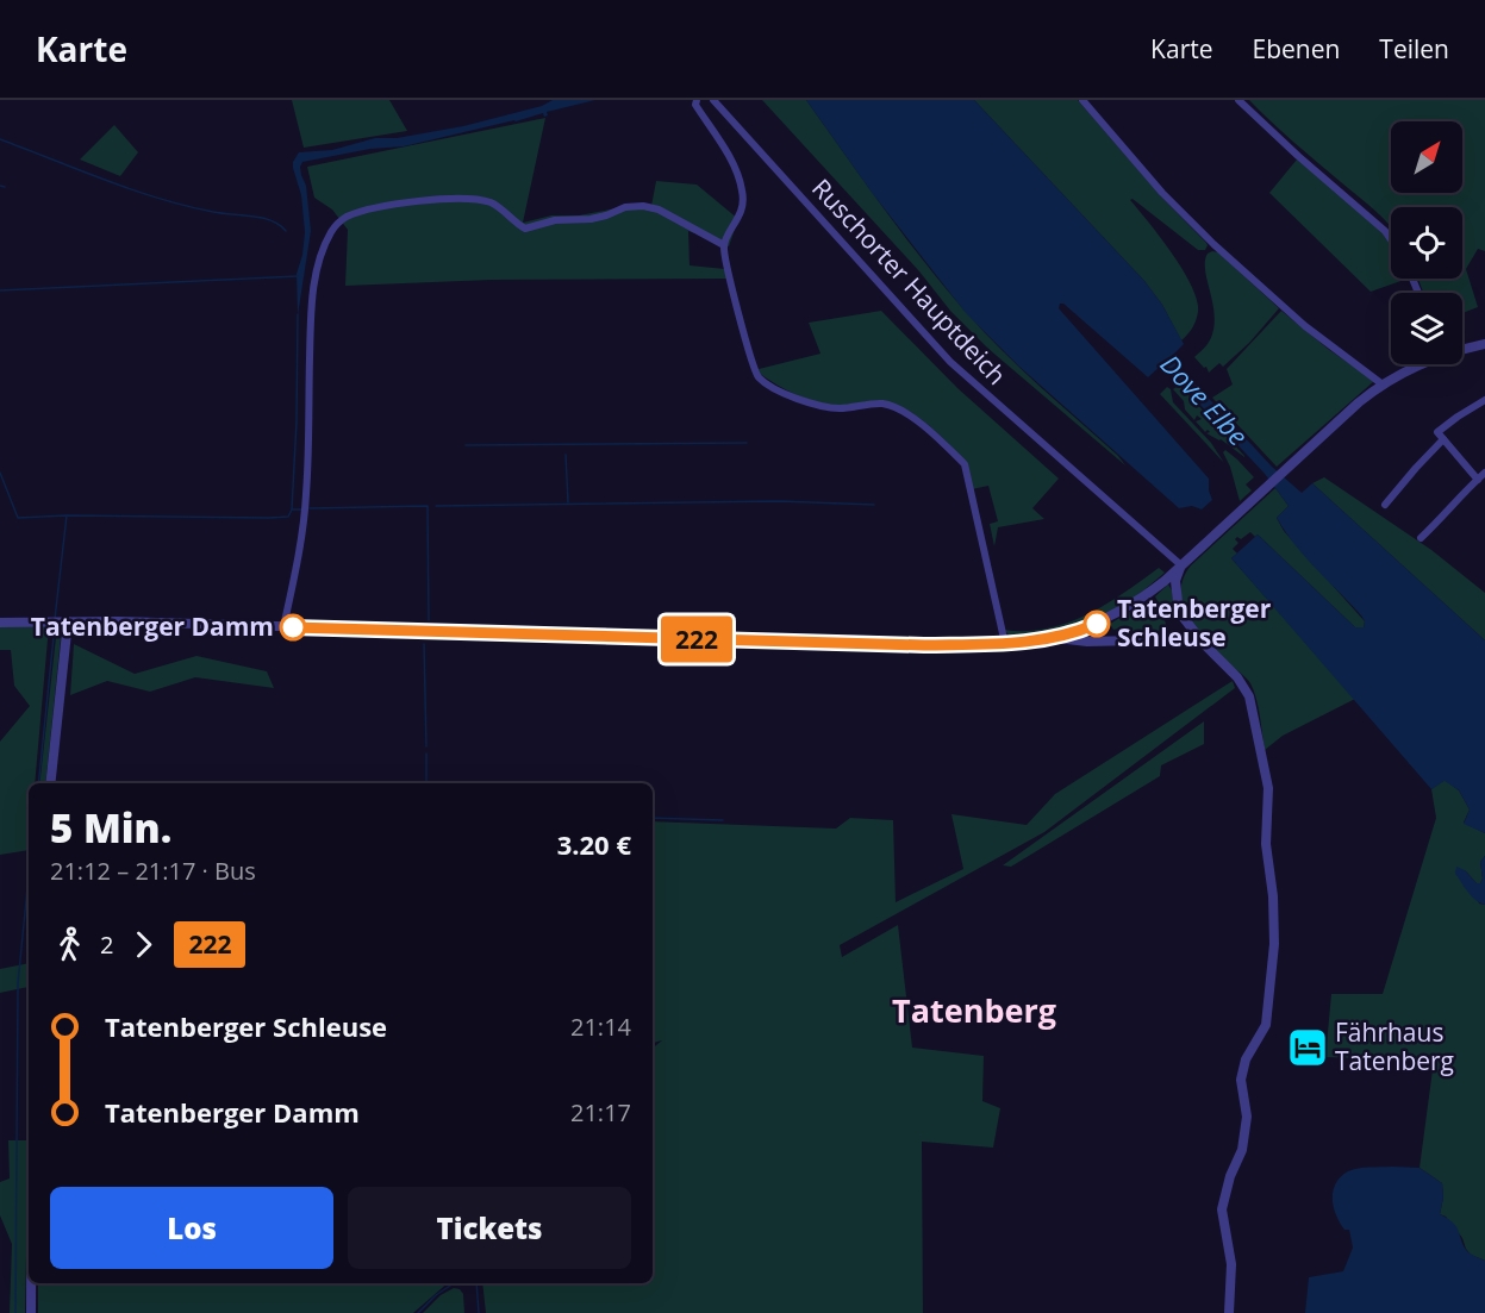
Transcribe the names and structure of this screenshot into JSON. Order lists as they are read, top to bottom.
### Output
{
  "streets": {
    "street": ["Ruschorter Hauptdeich"]
  },
  "districts": ["Tatenberg"],
  "water": ["Dove Elbe"],
  "places": {
    "other": ["Tatenberger Schleuse", "Tatenberger Damm"],
    "hotel": ["Fährhaus Tatenberg"]
  },
  "lines": ["bus line 222"],
  "north": "top right",
  "page": {
    "header": "Karte",
    "nav": ["Karte", "Ebenen", "Teilen"],
    "on_map": "222",
    "heading": ["5 Min.", "21:12 – 21:17 · Bus", "3.20 €"],
    "legs": ["2", "222"],
    "list": [
      {
        "name": "Tatenberger Schleuse",
        "value": "21:14"
      },
      {
        "name": "Tatenberger Damm",
        "value": "21:17"
      }
    ],
    "buttons": ["Los", "Tickets"]
  }
}
